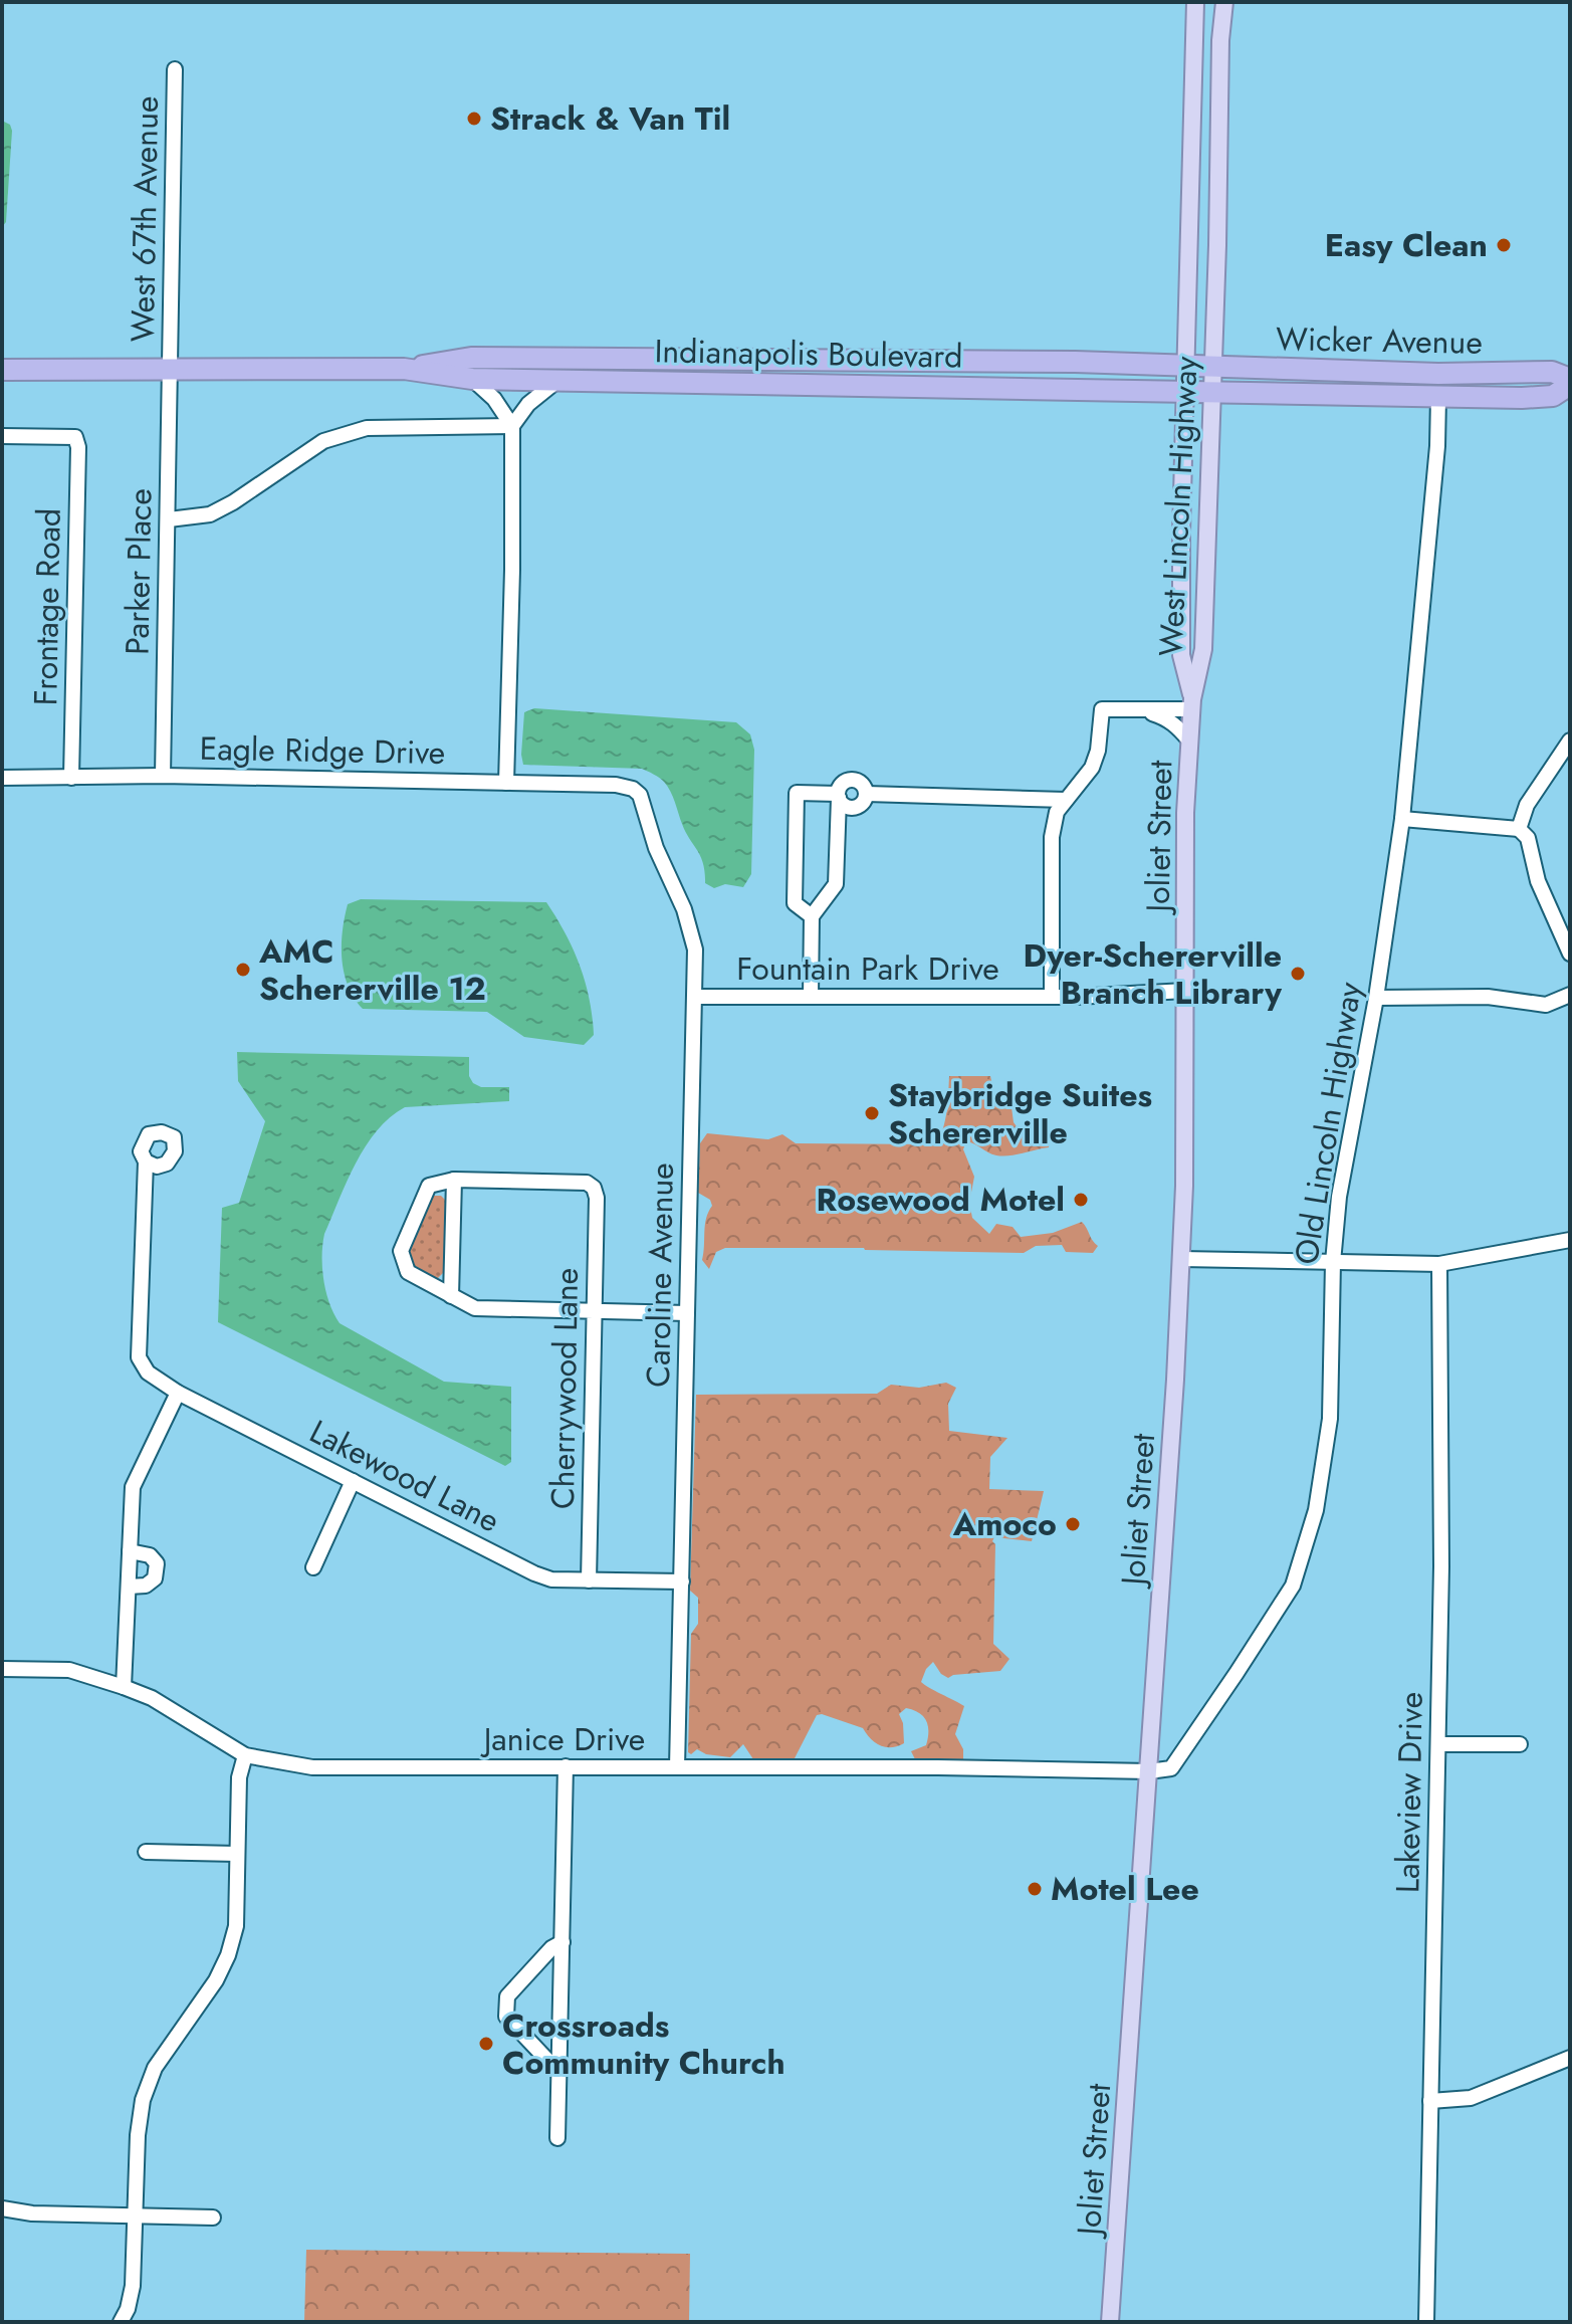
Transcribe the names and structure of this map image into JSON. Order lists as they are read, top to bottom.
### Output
{
  "streets": {
    "highway": ["Wicker Avenue", "Indianapolis Boulevard"],
    "main road": ["West Lincoln Highway", "Joliet Street"],
    "street": [
      "West 67th Avenue",
      "Parker Place",
      "Frontage Road",
      "Eagle Ridge Drive",
      "Fountain Park Drive",
      "Old Lincoln Highway",
      "Caroline Avenue",
      "Cherrywood Lane",
      "Lakewood Lane",
      "Janice Drive",
      "Lakeview Drive"
    ]
  },
  "crossings": [
    ["West 67th Avenue", "Indianapolis Boulevard"],
    ["West 67th Avenue", "Parker Place"],
    ["Wicker Avenue", "Indianapolis Boulevard"],
    ["Wicker Avenue", "West Lincoln Highway"],
    ["Wicker Avenue", "Old Lincoln Highway"],
    ["Indianapolis Boulevard", "West Lincoln Highway"],
    ["Indianapolis Boulevard", "Parker Place"],
    ["West Lincoln Highway", "Joliet Street"],
    ["Parker Place", "Eagle Ridge Drive"],
    ["Frontage Road", "Eagle Ridge Drive"],
    ["Eagle Ridge Drive", "Caroline Avenue"],
    ["Joliet Street", "Fountain Park Drive"],
    ["Joliet Street", "Old Lincoln Highway"],
    ["Joliet Street", "Janice Drive"],
    ["Fountain Park Drive", "Caroline Avenue"],
    ["Old Lincoln Highway", "Janice Drive"],
    ["Caroline Avenue", "Lakewood Lane"],
    ["Caroline Avenue", "Janice Drive"],
    ["Cherrywood Lane", "Lakewood Lane"]
  ],
  "places": [
    "Strack & Van Til",
    "Easy Clean",
    "AMC Schererville 12",
    "Dyer-Schererville Branch Library",
    "Staybridge Suites Schererville",
    "Rosewood Motel",
    "Amoco",
    "Motel Lee",
    "Crossroads Community Church"
  ]
}
